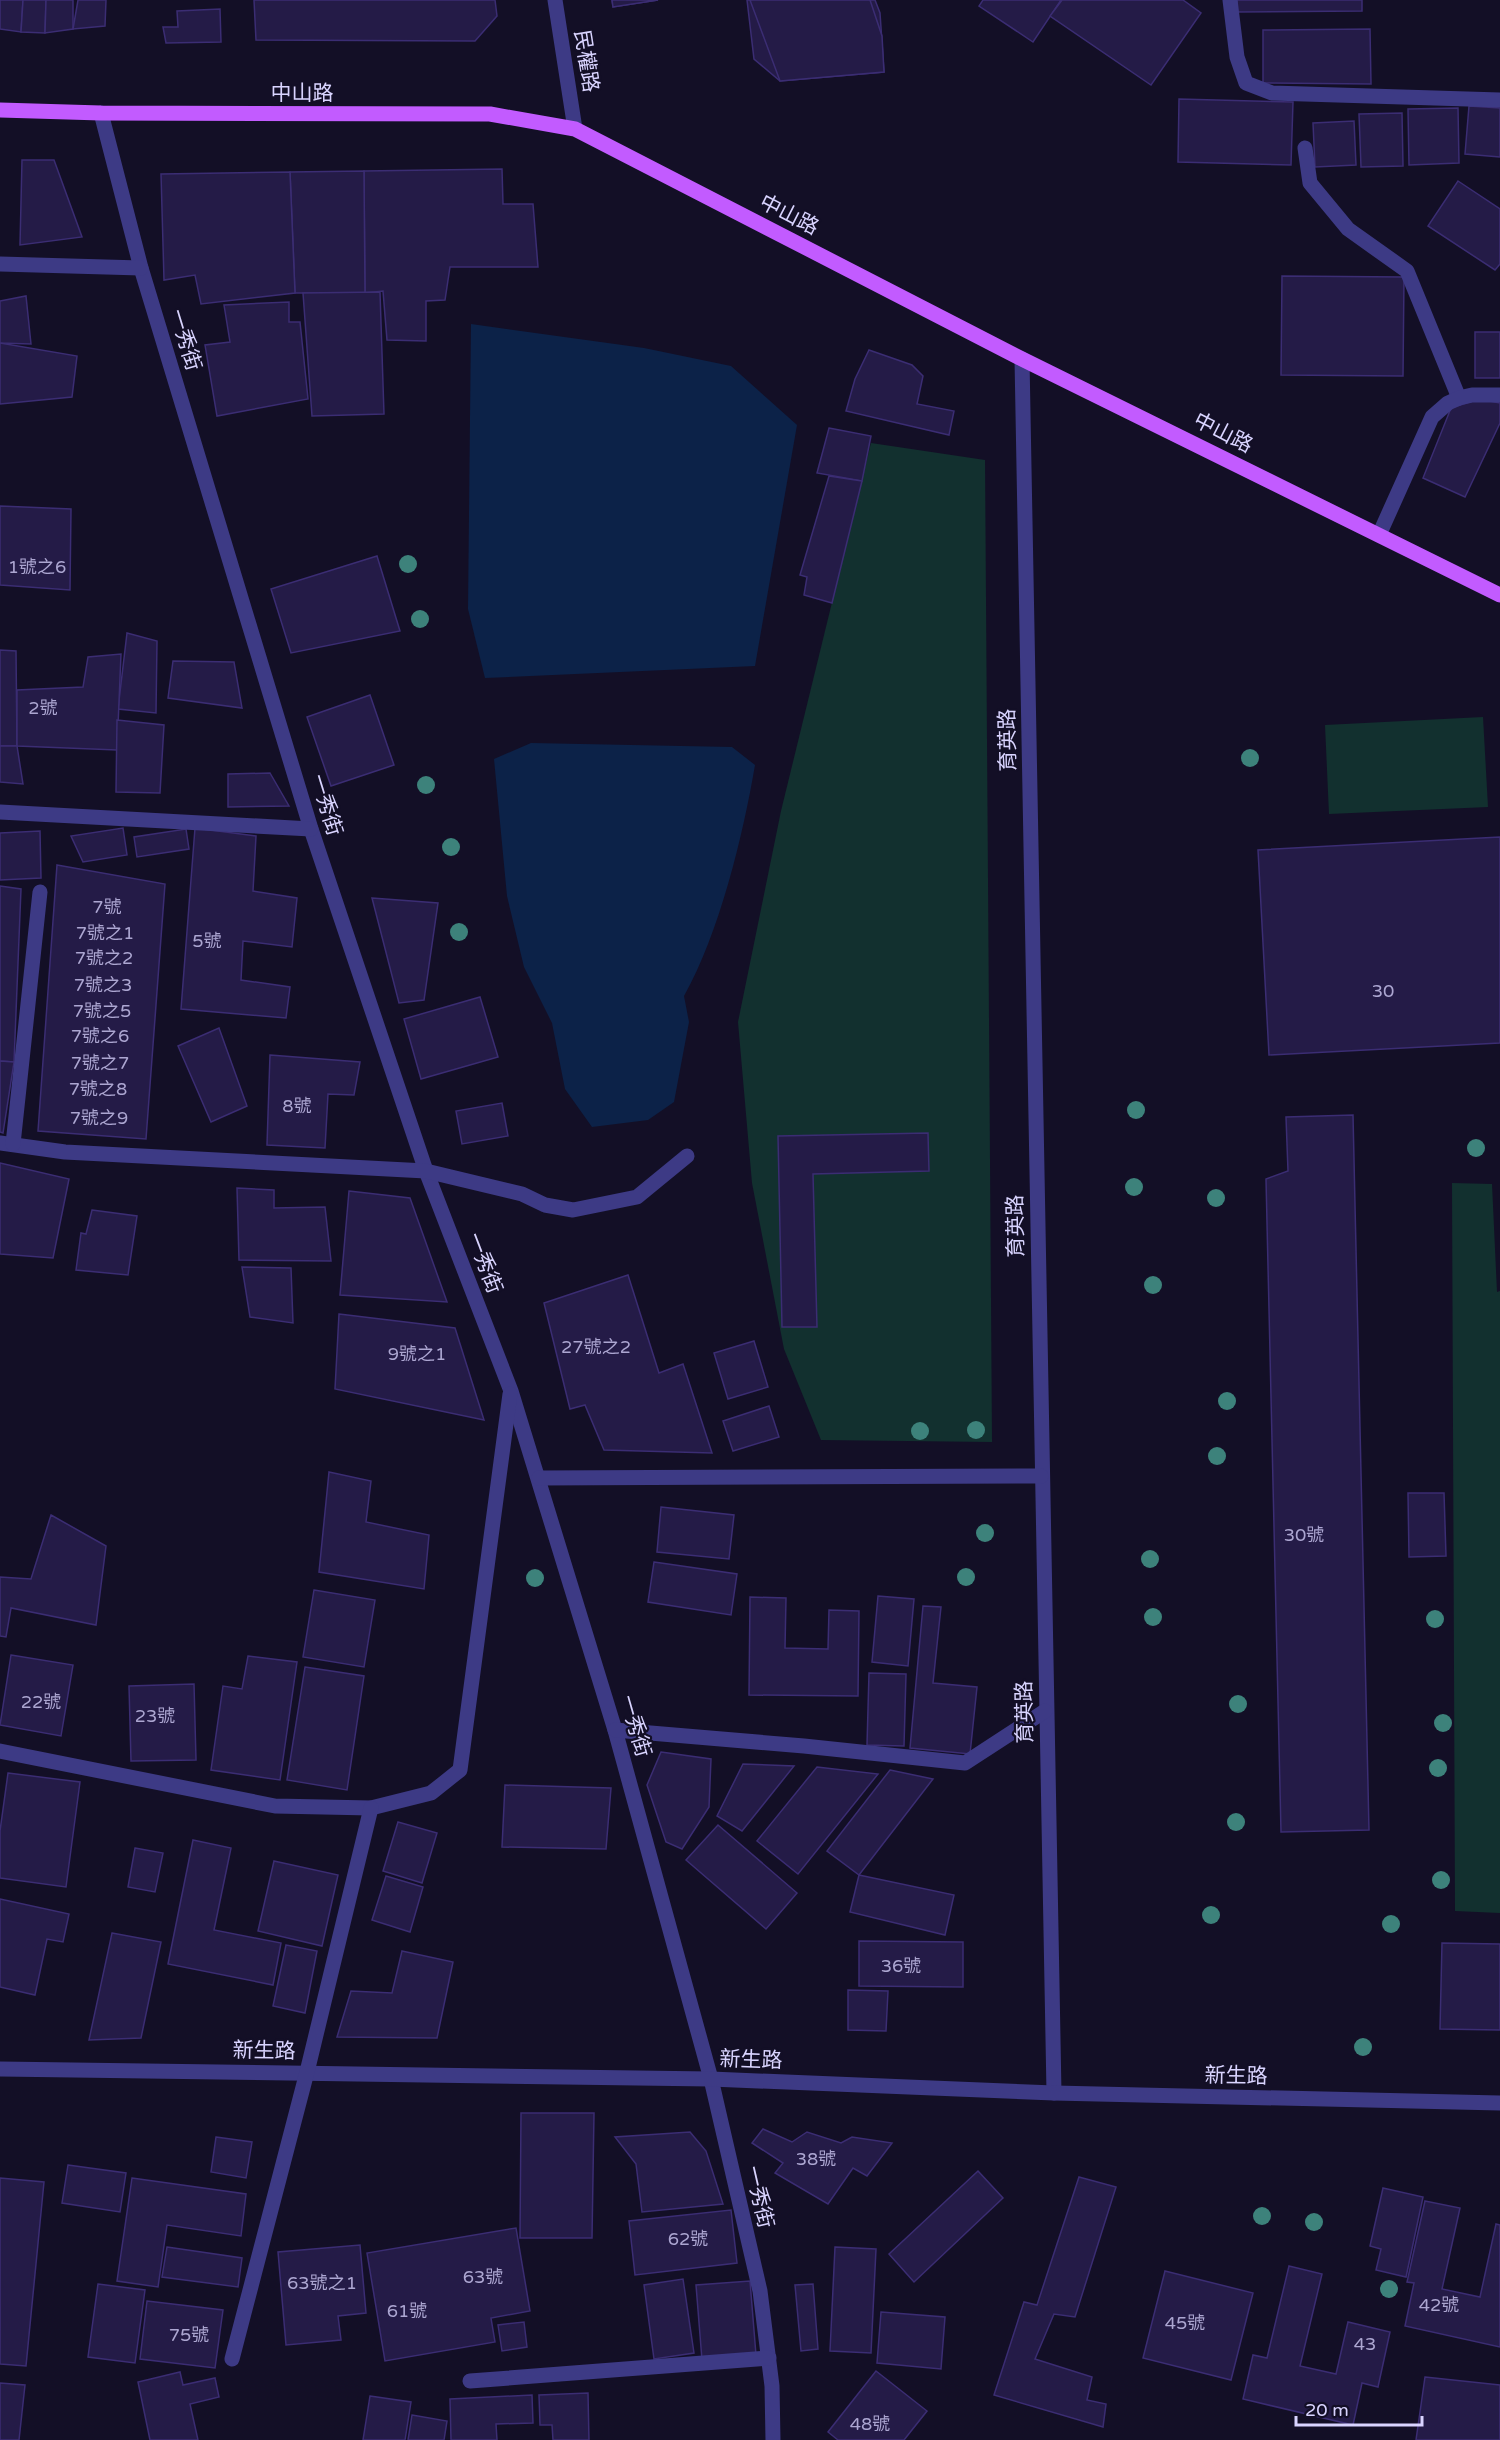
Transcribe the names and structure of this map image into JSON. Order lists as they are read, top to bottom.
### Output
{
  "streets": {
    "main road": ["中山路"],
    "street": [
      "民權路",
      "一秀街",
      "育英路",
      "新生路"
    ]
  },
  "crossings": [
    ["民權路", "中山路"],
    ["中山路", "一秀街"],
    ["中山路", "育英路"],
    ["一秀街", "新生路"],
    ["育英路", "新生路"]
  ],
  "house_numbers": [
    "1號之6",
    "2號",
    "7號",
    "7號之1",
    "5號",
    "7號之2",
    "7號之3",
    "30",
    "7號之5",
    "7號之6",
    "7號之7",
    "7號之8",
    "8號",
    "7號之9",
    "27號之2",
    "9號之1",
    "30號",
    "22號",
    "23號",
    "36號",
    "38號",
    "62號",
    "63號",
    "63號之1",
    "42號",
    "61號",
    "45號",
    "75號",
    "43",
    "48號"
  ],
  "scale_bar": "20 m"
}
